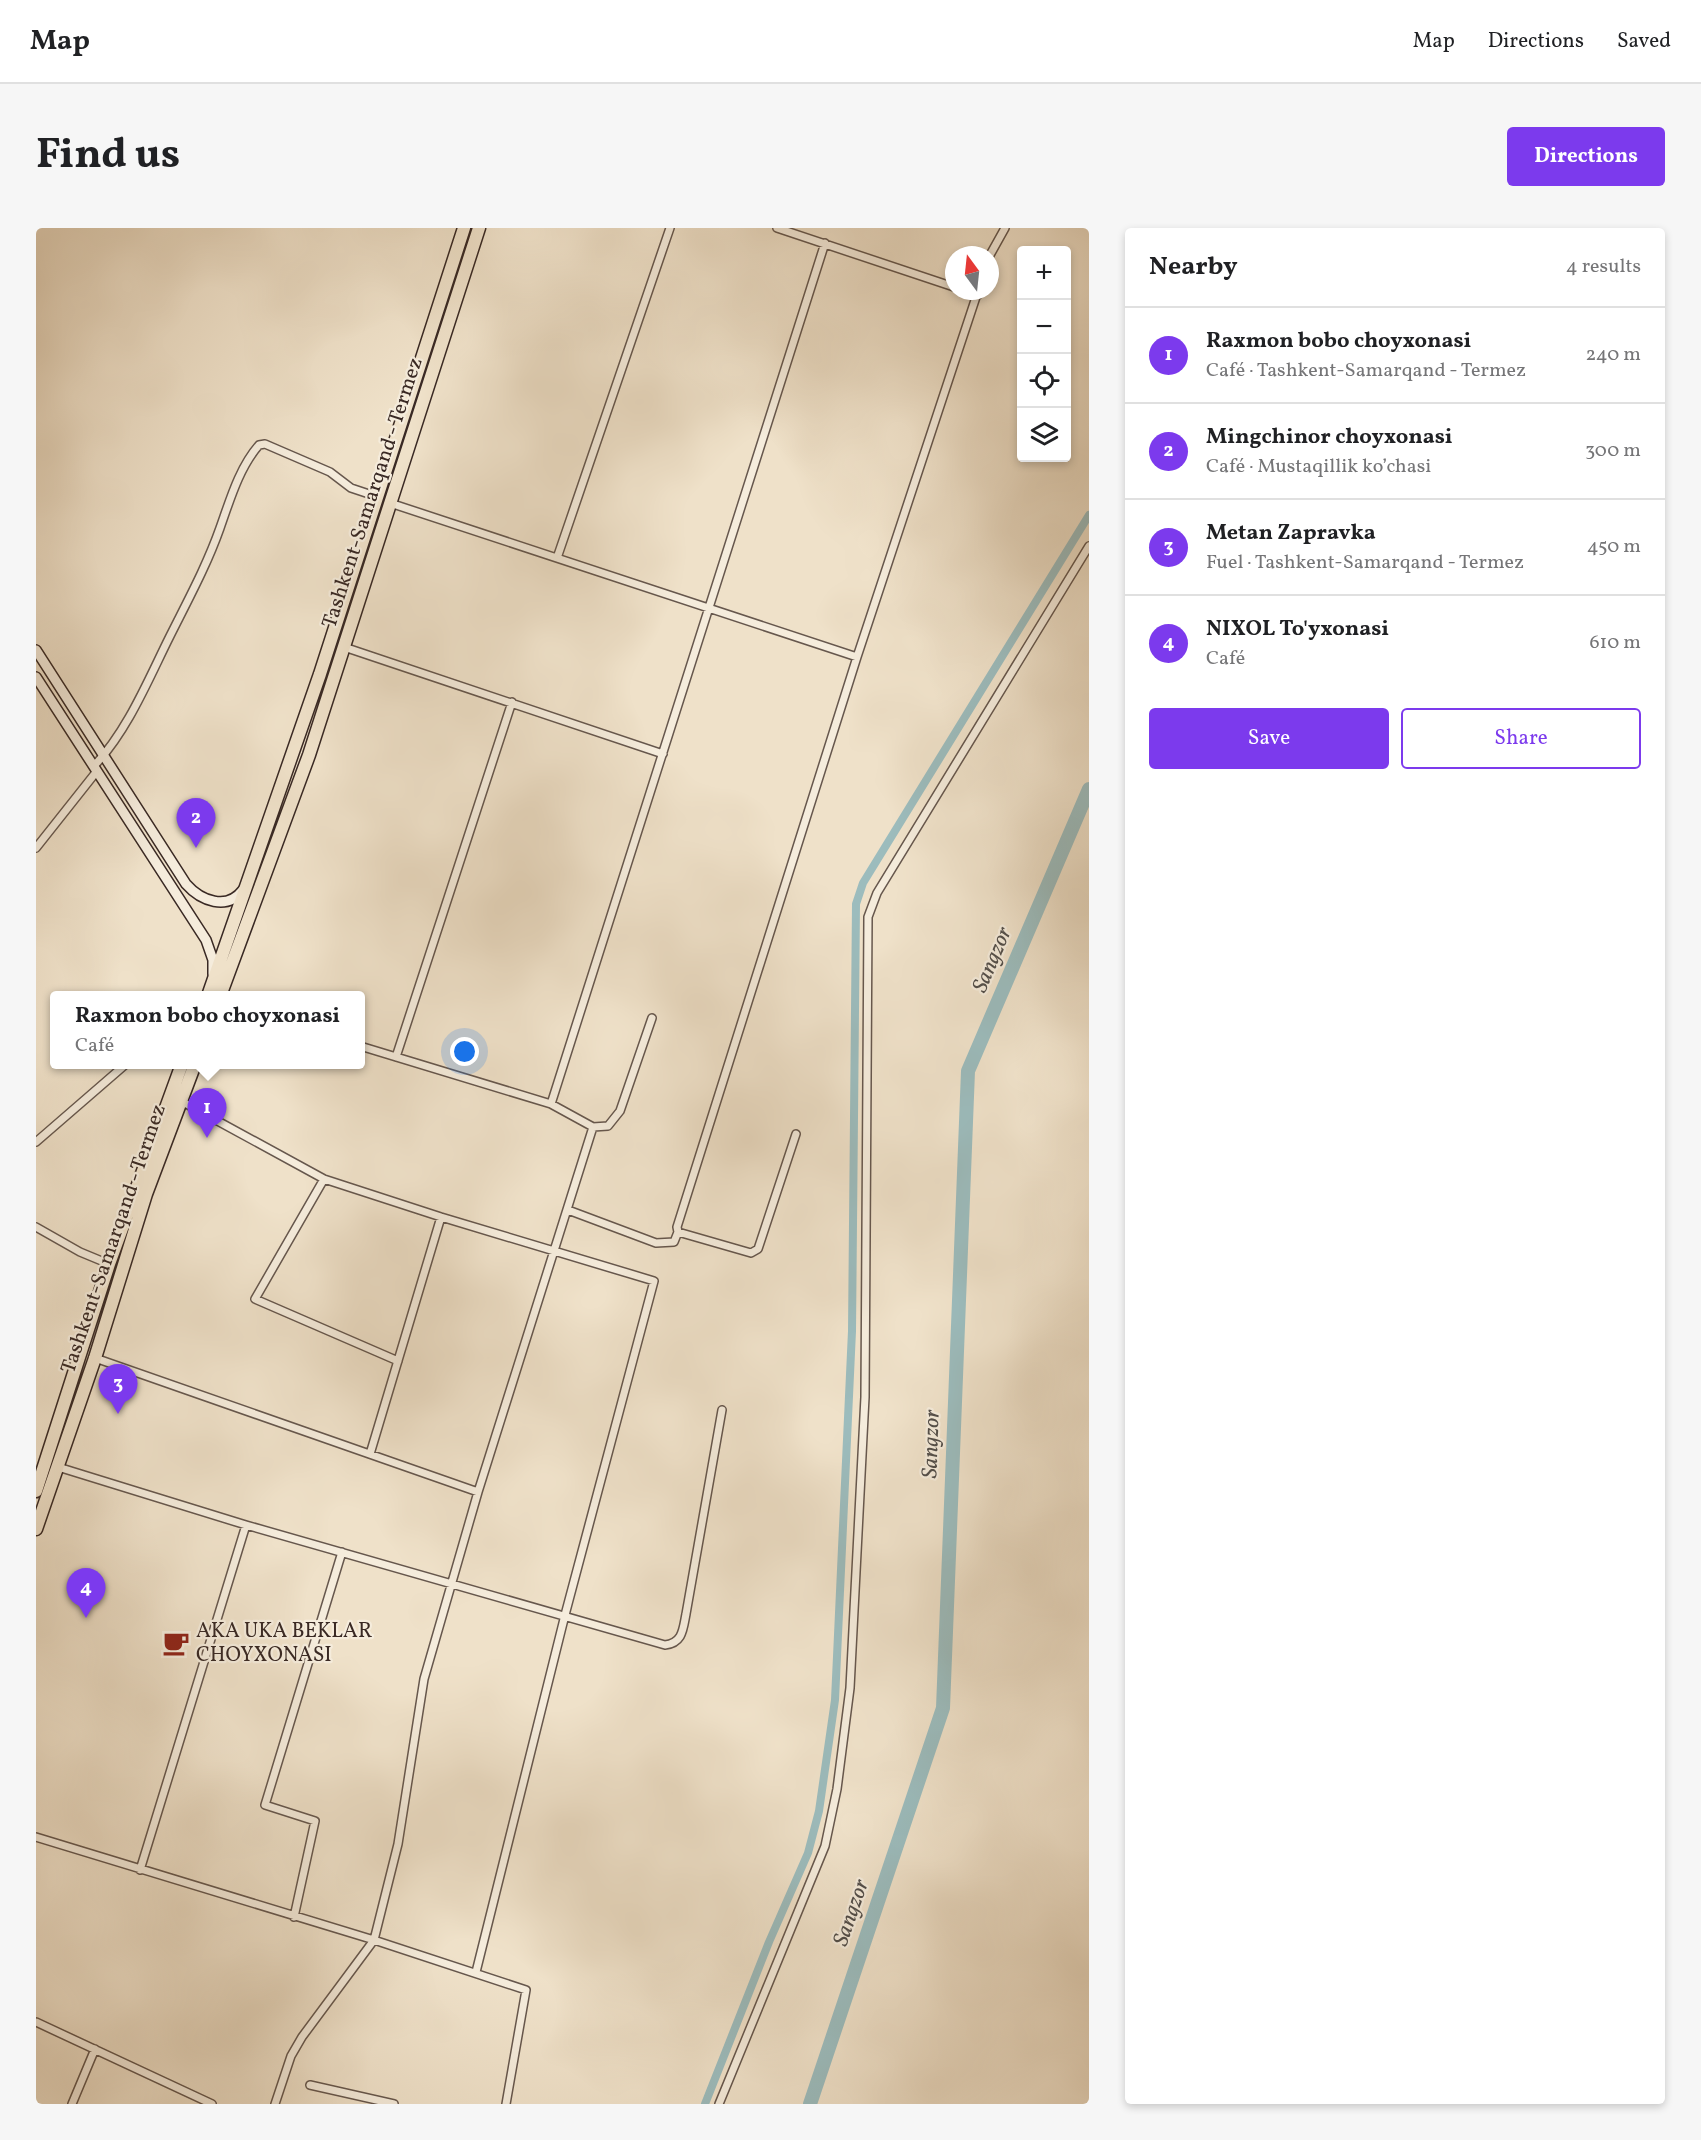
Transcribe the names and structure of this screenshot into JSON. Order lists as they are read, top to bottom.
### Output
{
  "streets": {
    "highway": ["Tashkent-Samarqand - Termez"]
  },
  "water": ["Sangzor"],
  "places": {
    "cafe": ["AKA UKA BEKLAR CHOYXONASI"]
  },
  "north": "top",
  "page": {
    "header": "Map",
    "nav": ["Map", "Directions", "Saved"],
    "title": "Find us",
    "buttons": [
      "Directions",
      ["Save", "Share"]
    ],
    "heading": ["Nearby", "4 results"],
    "map_buttons": ["+", "−"],
    "list": [
      {
        "mark": "1",
        "name": "Raxmon bobo choyxonasi",
        "note": "Café · Tashkent-Samarqand - Termez",
        "value": "240 m"
      },
      {
        "mark": "2",
        "name": "Mingchinor choyxonasi",
        "note": "Café · Mustaqillik ko’chasi",
        "value": "300 m"
      },
      {
        "mark": "3",
        "name": "Metan Zapravka",
        "note": "Fuel · Tashkent-Samarqand - Termez",
        "value": "450 m"
      },
      {
        "mark": "4",
        "name": "NIXOL To'yxonasi",
        "note": "Café",
        "value": "610 m"
      }
    ],
    "pins": [
      "2",
      "1",
      "3",
      "4"
    ],
    "popup": ["Raxmon bobo choyxonasi", "Café"]
  }
}
